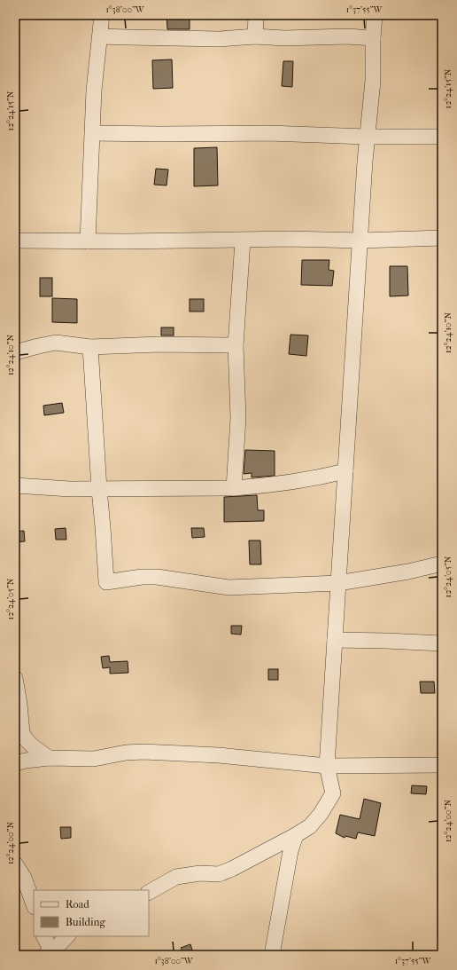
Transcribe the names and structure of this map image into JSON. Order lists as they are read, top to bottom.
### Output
{
  "legend": ["Road", "Building"],
  "coordinates": [
    "1°38'00\"W",
    "1°37'55\"W",
    "12°24'15\"N",
    "12°24'10\"N",
    "12°24'05\"N",
    "12°24'00\"N"
  ]
}
